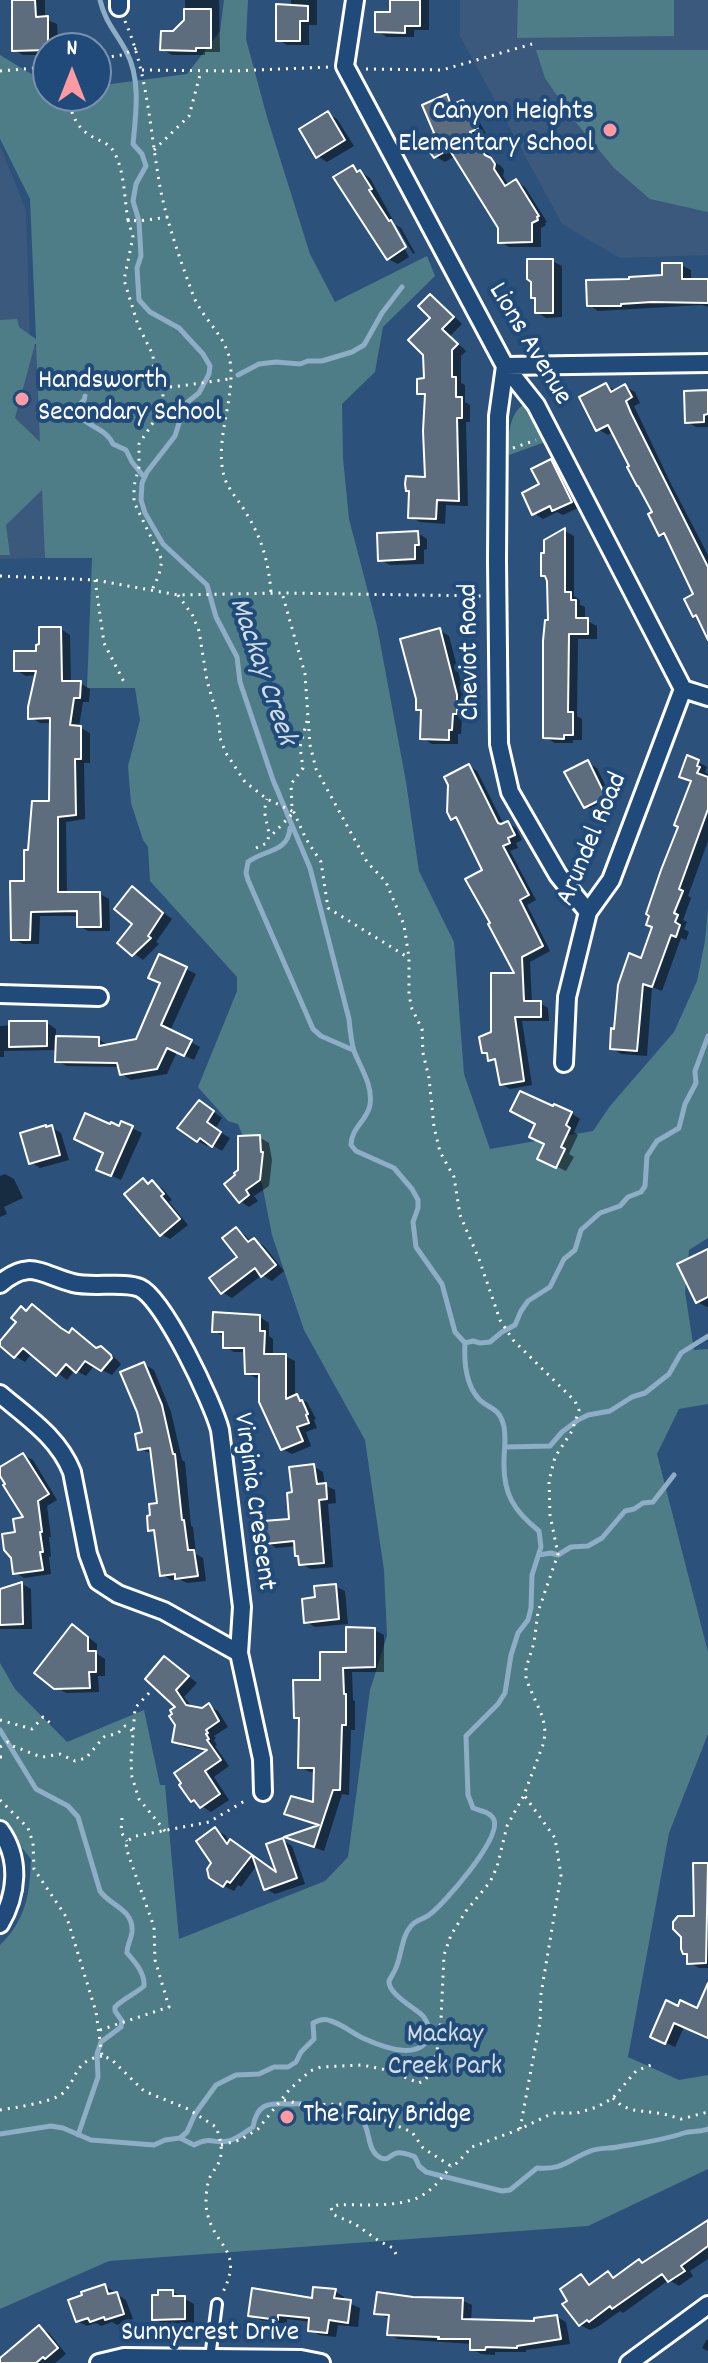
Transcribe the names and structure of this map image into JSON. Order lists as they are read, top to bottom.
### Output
{
  "streets": {
    "street": [
      "Lions Avenue",
      "Cheviot Road",
      "Arundel Road",
      "Virginia Crescent",
      "Sunnycrest Drive"
    ]
  },
  "crossings": [
    ["Lions Avenue", "Cheviot Road"],
    ["Lions Avenue", "Arundel Road"],
    ["Cheviot Road", "Arundel Road"]
  ],
  "water": ["Mackay Creek"],
  "parks": ["Mackay Creek Park"],
  "places": ["Canyon Heights Elementary School", "Handsworth Secondary School", "The Fairy Bridge"],
  "north": "top"
}
